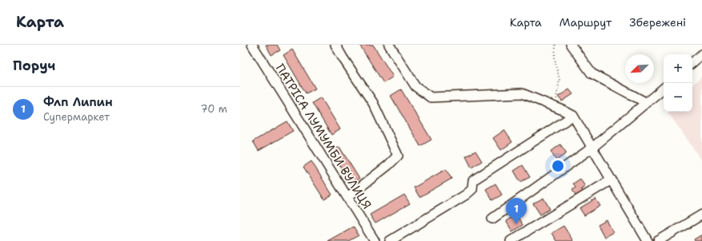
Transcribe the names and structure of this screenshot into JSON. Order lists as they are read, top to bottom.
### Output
{
  "streets": {
    "street": ["ПАТРІСА ЛУМУМБИ ВУЛИЦЯ"]
  },
  "north": "bottom left",
  "page": {
    "header": "Карта",
    "nav": ["Карта", "Маршрут", "Збережені"],
    "heading": "Поруч",
    "map_buttons": ["+", "−"],
    "list": [
      {
        "mark": "1",
        "name": "Флп Липин",
        "note": "Супермаркет",
        "value": "70 m"
      }
    ],
    "pins": "1"
  }
}
